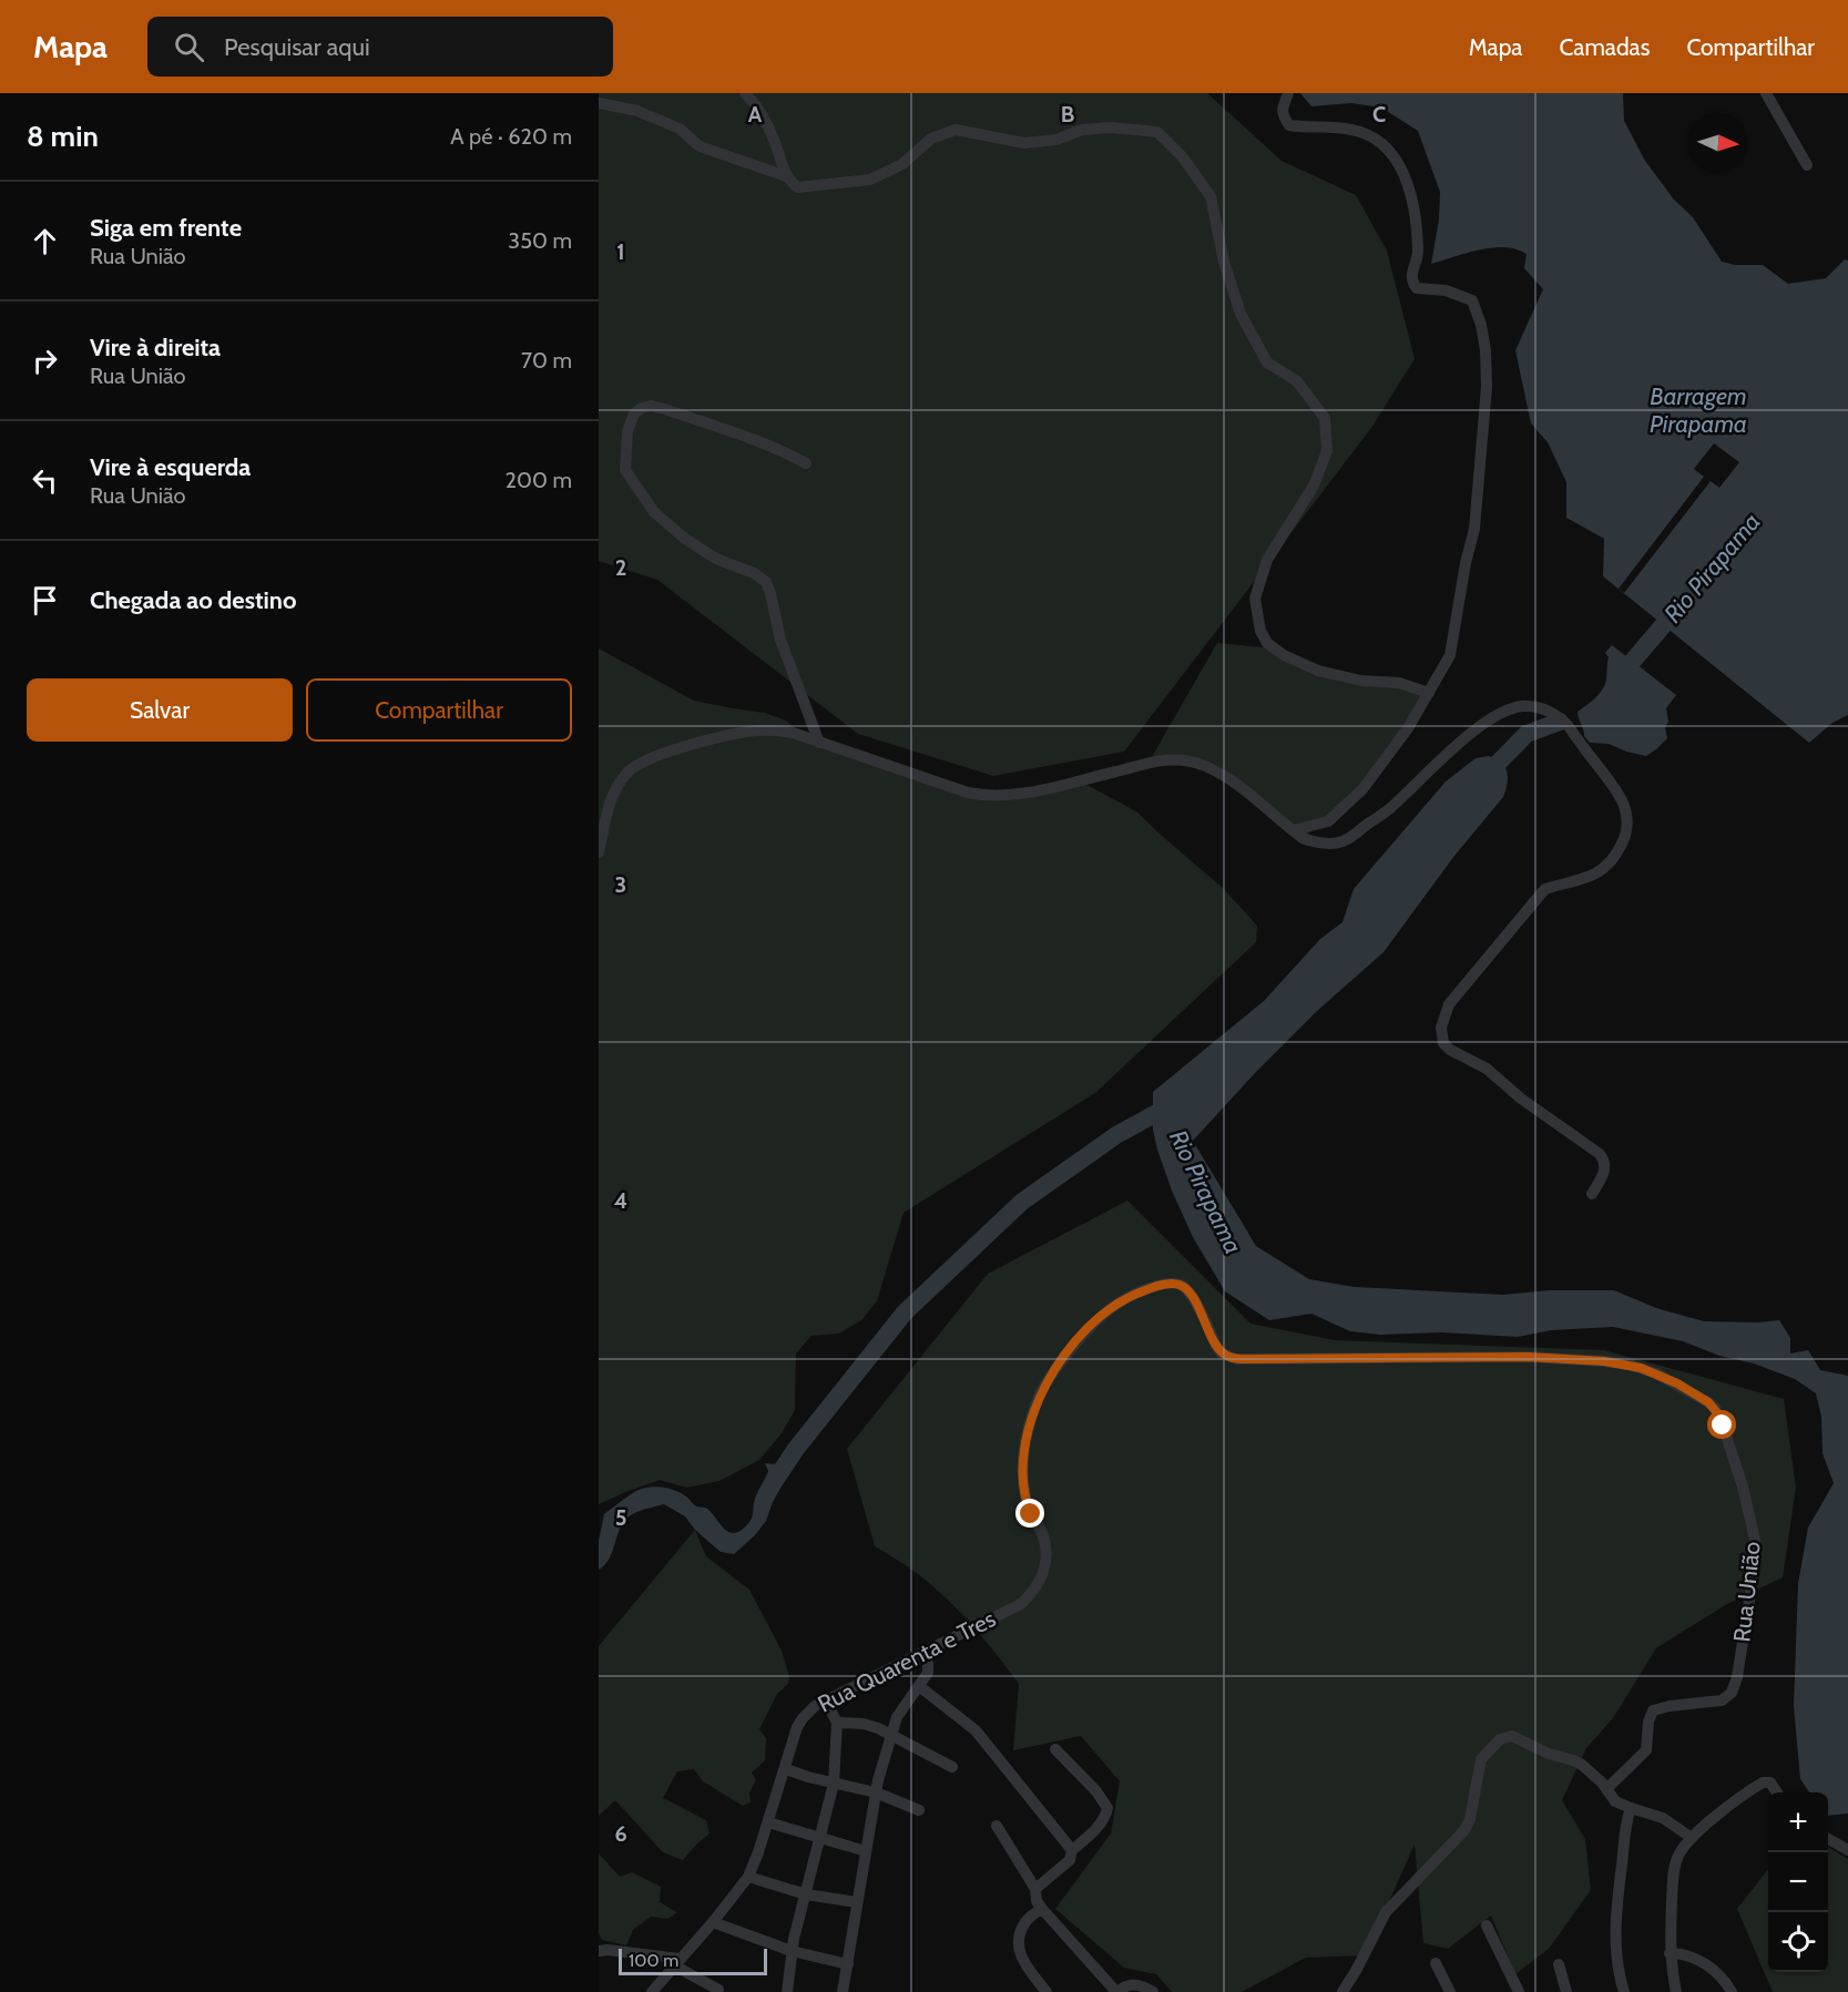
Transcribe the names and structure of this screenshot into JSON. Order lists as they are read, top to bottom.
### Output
{
  "streets": {
    "street": ["Rua União", "Rua Quarenta e Tres"]
  },
  "crossings": [
    ["Rua União", "Rua Quarenta e Tres"]
  ],
  "water": ["Barragem Pirapama", "Rio Pirapama"],
  "scale_bar": "100 m",
  "north": "right",
  "page": {
    "header": "Mapa",
    "search": "Pesquisar aqui",
    "nav": ["Mapa", "Camadas", "Compartilhar"],
    "heading": ["8 min", "A pé · 620 m"],
    "list": [
      ["Siga em frente", "Rua União", "350 m"],
      ["Vire à direita", "Rua União", "70 m"],
      ["Vire à esquerda", "Rua União", "200 m"],
      "Chegada ao destino"
    ],
    "buttons": ["Salvar", "Compartilhar"],
    "map_buttons": ["+", "−"],
    "scale": "100 m"
  },
  "grid": {
    "columns": ["A", "B", "C"],
    "rows": [
      "1",
      "2",
      "3",
      "4",
      "5",
      "6"
    ]
  }
}
